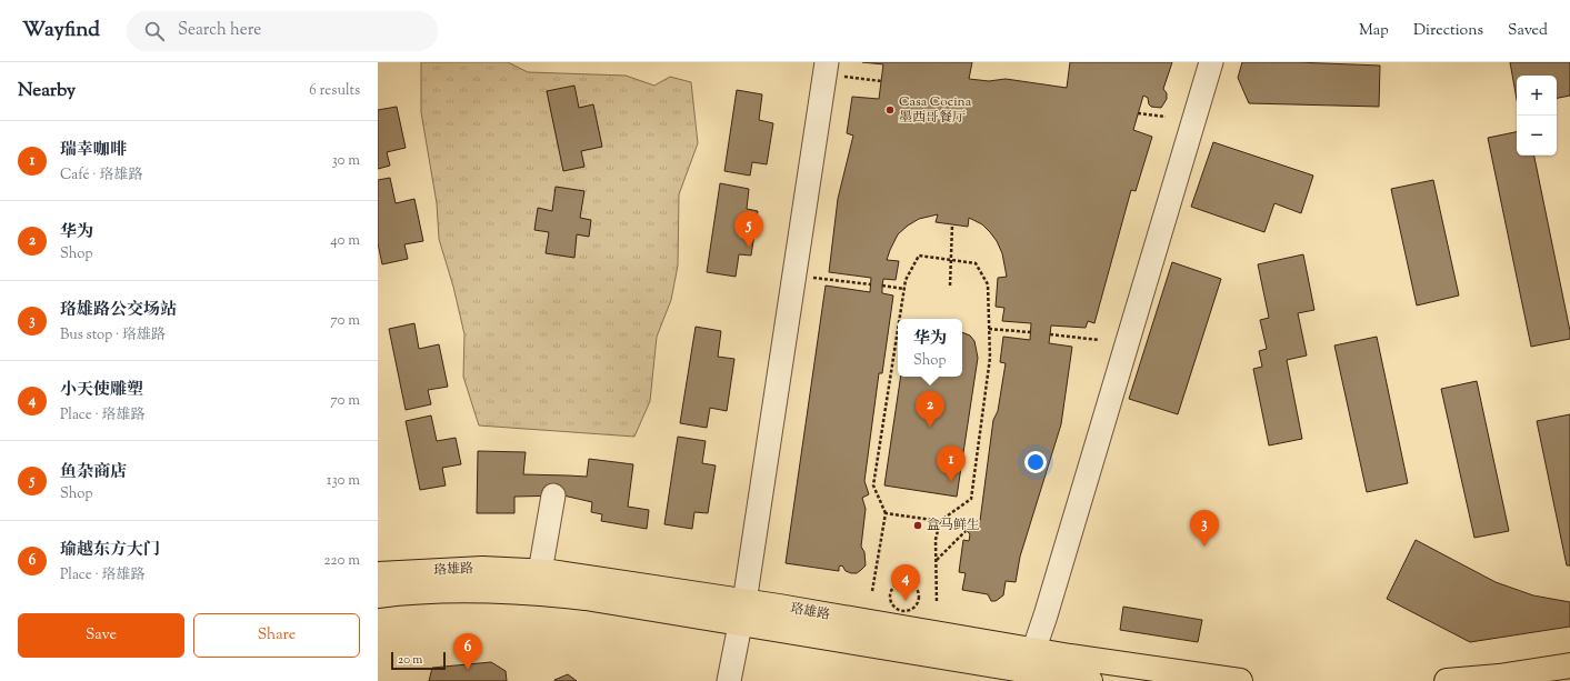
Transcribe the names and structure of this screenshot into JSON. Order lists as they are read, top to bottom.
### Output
{
  "streets": {
    "main road": ["珞雄路"]
  },
  "places": ["Casa Cocina 墨西哥餐厅", "盒马鲜生"],
  "scale_bar": "20 m",
  "page": {
    "header": "Wayfind",
    "search": "Search here",
    "nav": ["Map", "Directions", "Saved"],
    "heading": ["Nearby", "6 results"],
    "map_buttons": ["+", "−"],
    "list": [
      {
        "mark": "1",
        "name": "瑞幸咖啡",
        "note": "Café · 珞雄路",
        "value": "30 m"
      },
      {
        "mark": "2",
        "name": "华为",
        "note": "Shop",
        "value": "40 m"
      },
      {
        "mark": "3",
        "name": "珞雄路公交场站",
        "note": "Bus stop · 珞雄路",
        "value": "70 m"
      },
      {
        "mark": "4",
        "name": "小天使雕塑",
        "note": "Place · 珞雄路",
        "value": "70 m"
      },
      {
        "mark": "5",
        "name": "鱼杂商店",
        "note": "Shop",
        "value": "130 m"
      },
      {
        "mark": "6",
        "name": "瑜越东方大门",
        "note": "Place · 珞雄路",
        "value": "220 m"
      }
    ],
    "pins": [
      "5",
      "2",
      "1",
      "3",
      "4",
      "6"
    ],
    "popup": ["华为", "Shop"],
    "buttons": ["Save", "Share"],
    "scale": "20 m"
  }
}
